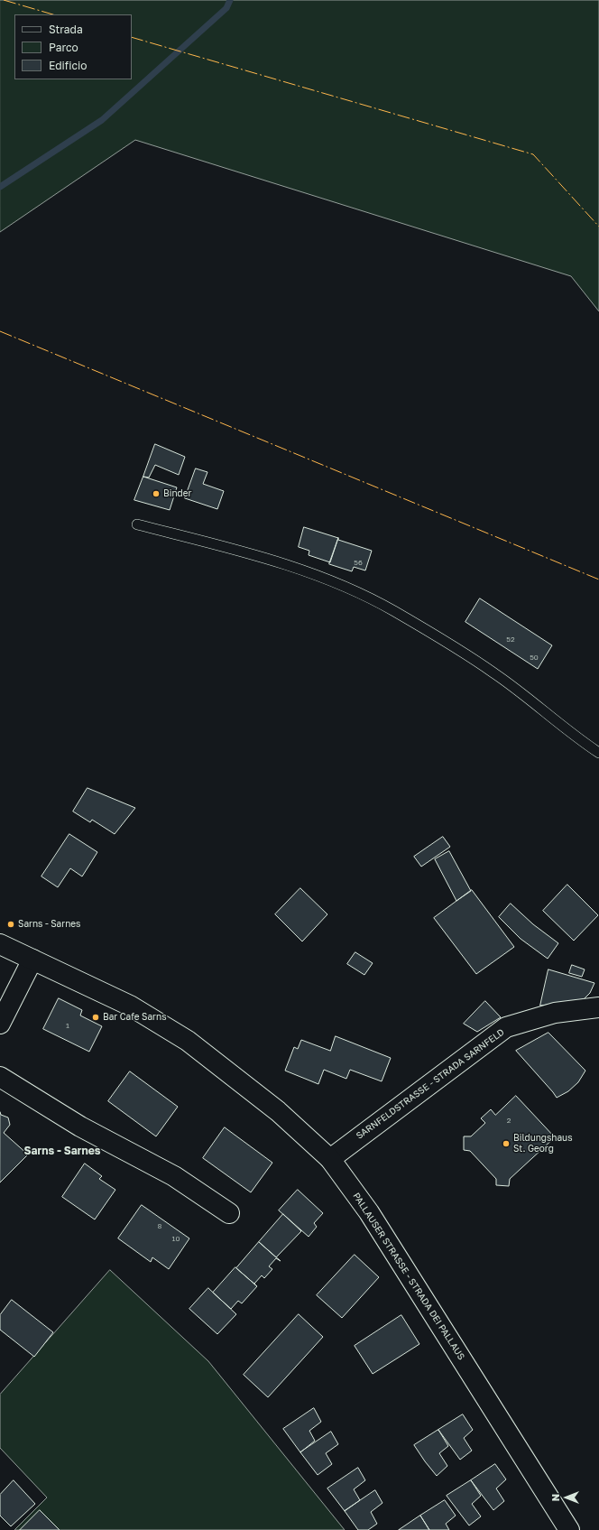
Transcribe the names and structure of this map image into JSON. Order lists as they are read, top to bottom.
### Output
{
  "streets": {
    "street": ["SARNFELDSTRASSE - STRADA SARNFELD", "PALLAUSER STRASSE - STRADA DEI PALLAUS"]
  },
  "crossings": [
    ["SARNFELDSTRASSE - STRADA SARNFELD", "PALLAUSER STRASSE - STRADA DEI PALLAUS"]
  ],
  "districts": ["Sarns - Sarnes"],
  "places": [
    "Binder",
    "Sarns - Sarnes",
    "Bar Cafe Sarns",
    "Bildungshaus St. Georg"
  ],
  "house_numbers": [
    "56",
    "52",
    "50",
    "1",
    "2",
    "8",
    "10"
  ],
  "legend": ["Strada", "Parco", "Edificio"],
  "north": "left"
}
